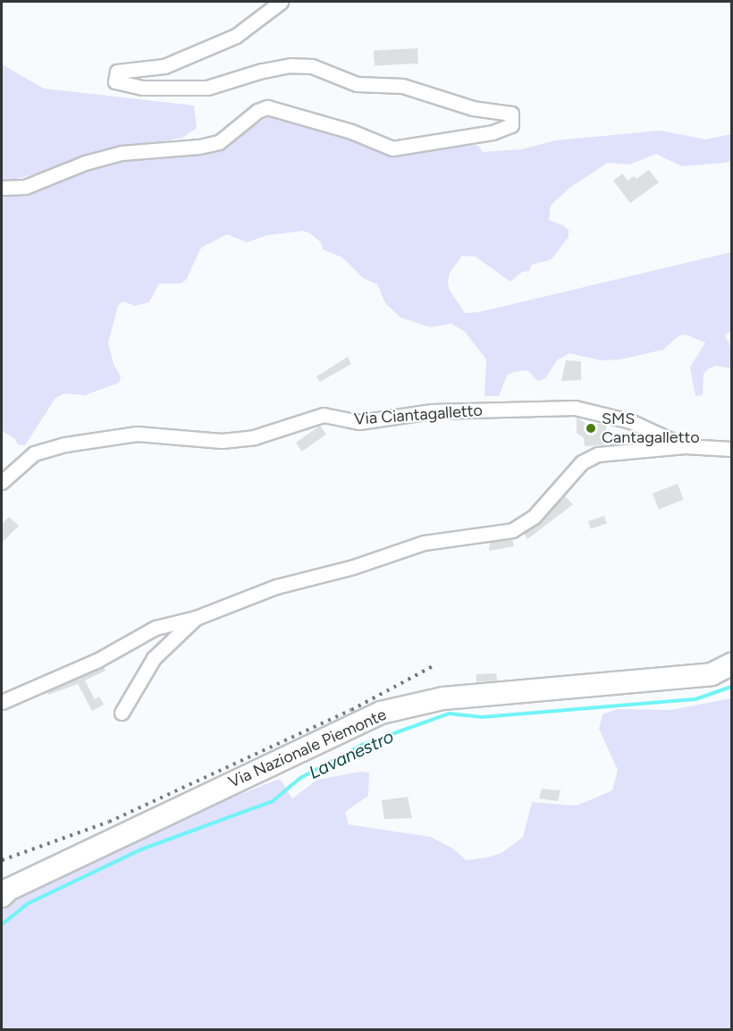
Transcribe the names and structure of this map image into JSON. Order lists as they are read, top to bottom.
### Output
{
  "streets": {
    "main road": ["Via Nazionale Piemonte"],
    "street": ["Via Ciantagalletto"]
  },
  "water": ["Lavanestro"],
  "places": ["SMS Cantagalletto"]
}
